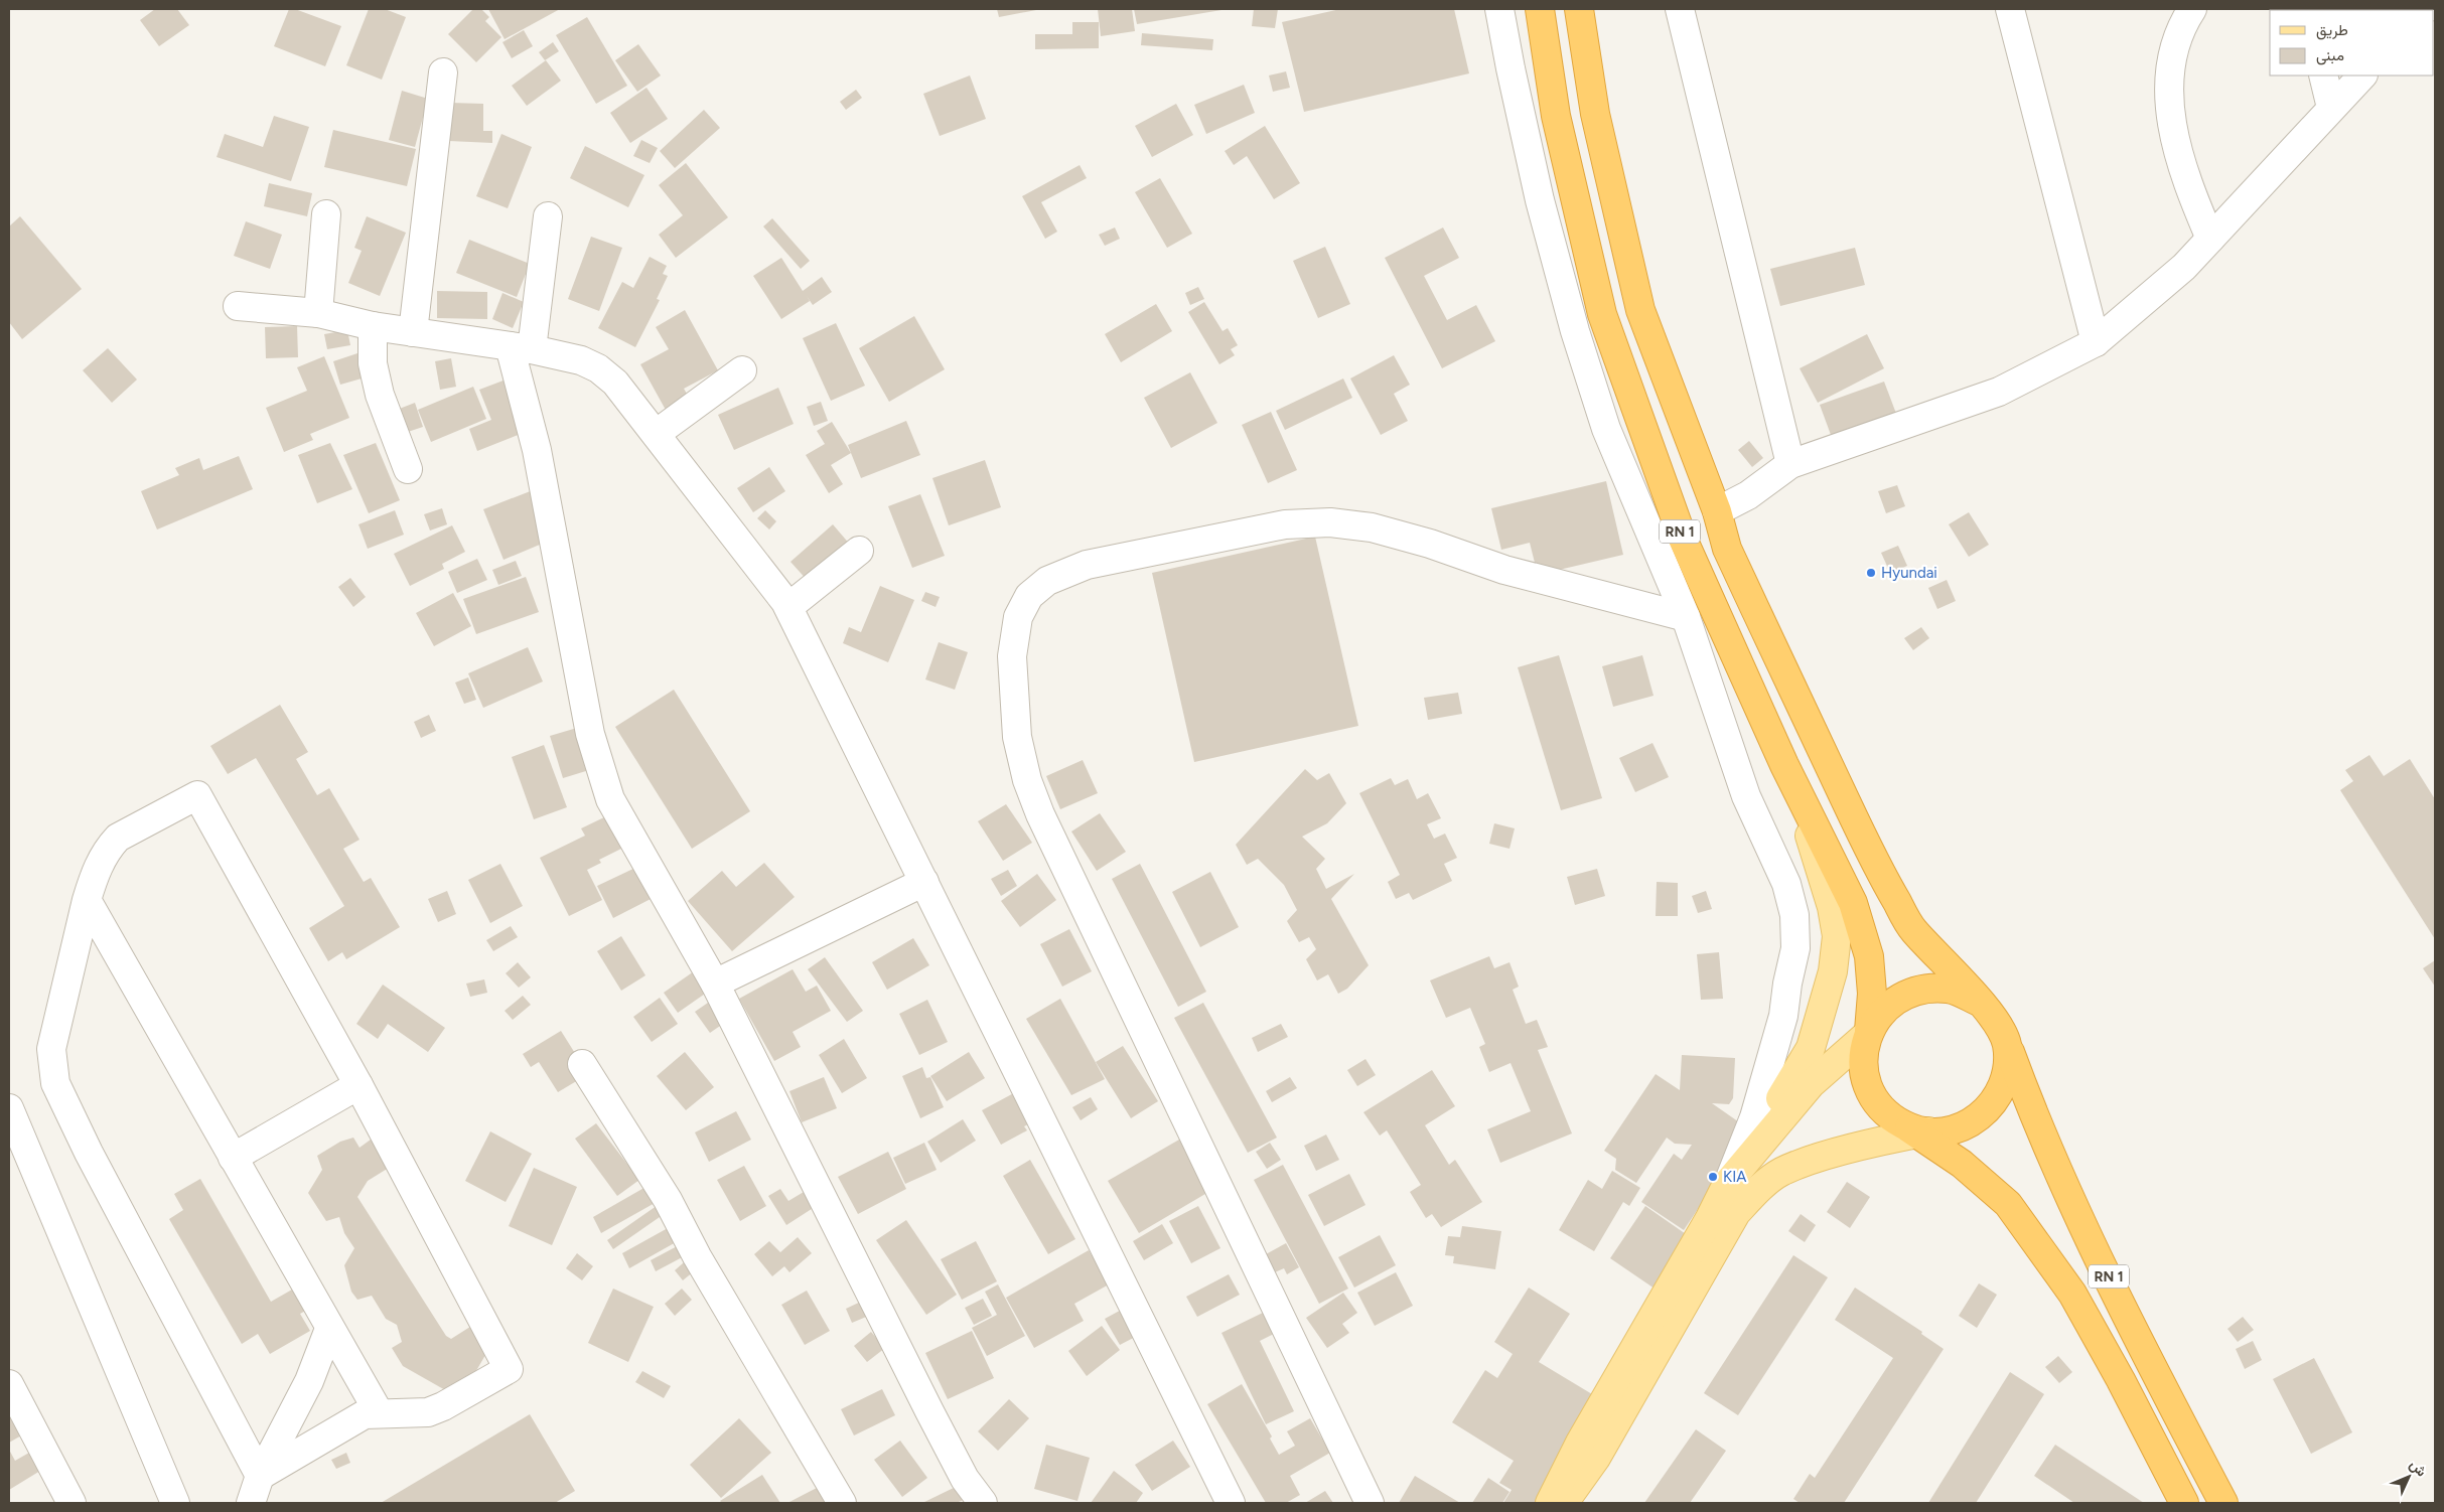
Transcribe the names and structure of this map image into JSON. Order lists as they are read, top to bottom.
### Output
{
  "streets": {
    "highway": ["RN 1"]
  },
  "places": ["Hyundai", "KIA"],
  "legend": ["طريق", "مبنى"],
  "north": "top right"
}
